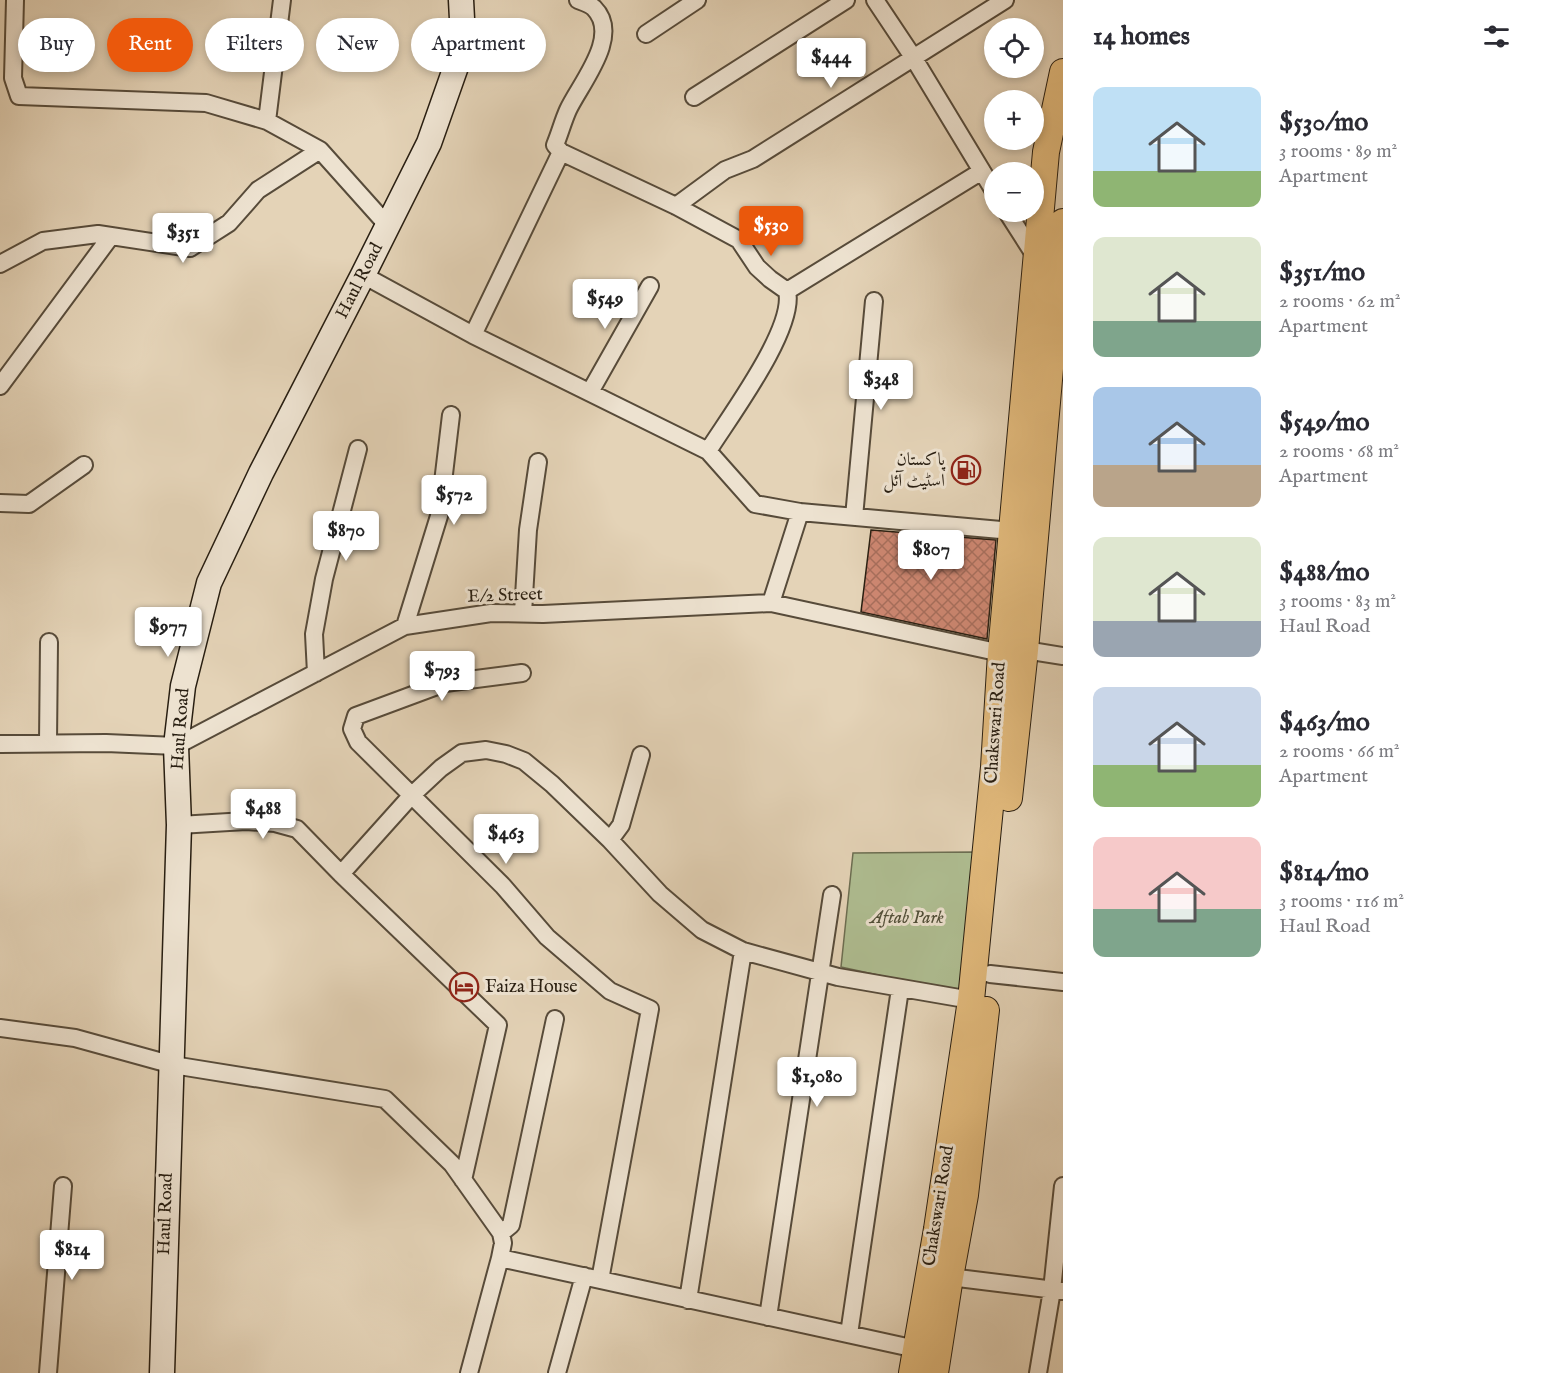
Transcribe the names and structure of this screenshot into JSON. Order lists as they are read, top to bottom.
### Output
{
  "streets": {
    "main road": ["Haul Road", "Chakswari Road"],
    "street": ["E/2 Street"]
  },
  "crossings": [
    ["Haul Road", "E/2 Street"],
    ["E/2 Street", "Chakswari Road"]
  ],
  "parks": ["Aftab Park"],
  "places": {
    "fuel station": ["پاکستان اسٹیٹ آئل"],
    "hotel": ["Faiza House"]
  },
  "page": {
    "heading": "14 homes",
    "map_buttons": ["+", "−"],
    "chip": [
      "Buy",
      "Rent",
      "Filters",
      "New",
      "Apartment"
    ],
    "price": [
      "$444",
      "$530",
      "$351",
      "$549",
      "$348",
      "$572",
      "$870",
      "$807",
      "$977",
      "$793",
      "$488",
      "$463",
      "$1,080",
      "$814"
    ],
    "list": [
      {
        "name": "$530/mo",
        "note": "3 rooms · 89 m² · Apartment"
      },
      {
        "name": "$351/mo",
        "note": "2 rooms · 62 m² · Apartment"
      },
      {
        "name": "$549/mo",
        "note": "2 rooms · 68 m² · Apartment"
      },
      {
        "name": "$488/mo",
        "note": "3 rooms · 83 m² · Haul Road"
      },
      {
        "name": "$463/mo",
        "note": "2 rooms · 66 m² · Apartment"
      },
      {
        "name": "$814/mo",
        "note": "3 rooms · 116 m² · Haul Road"
      }
    ]
  }
}
